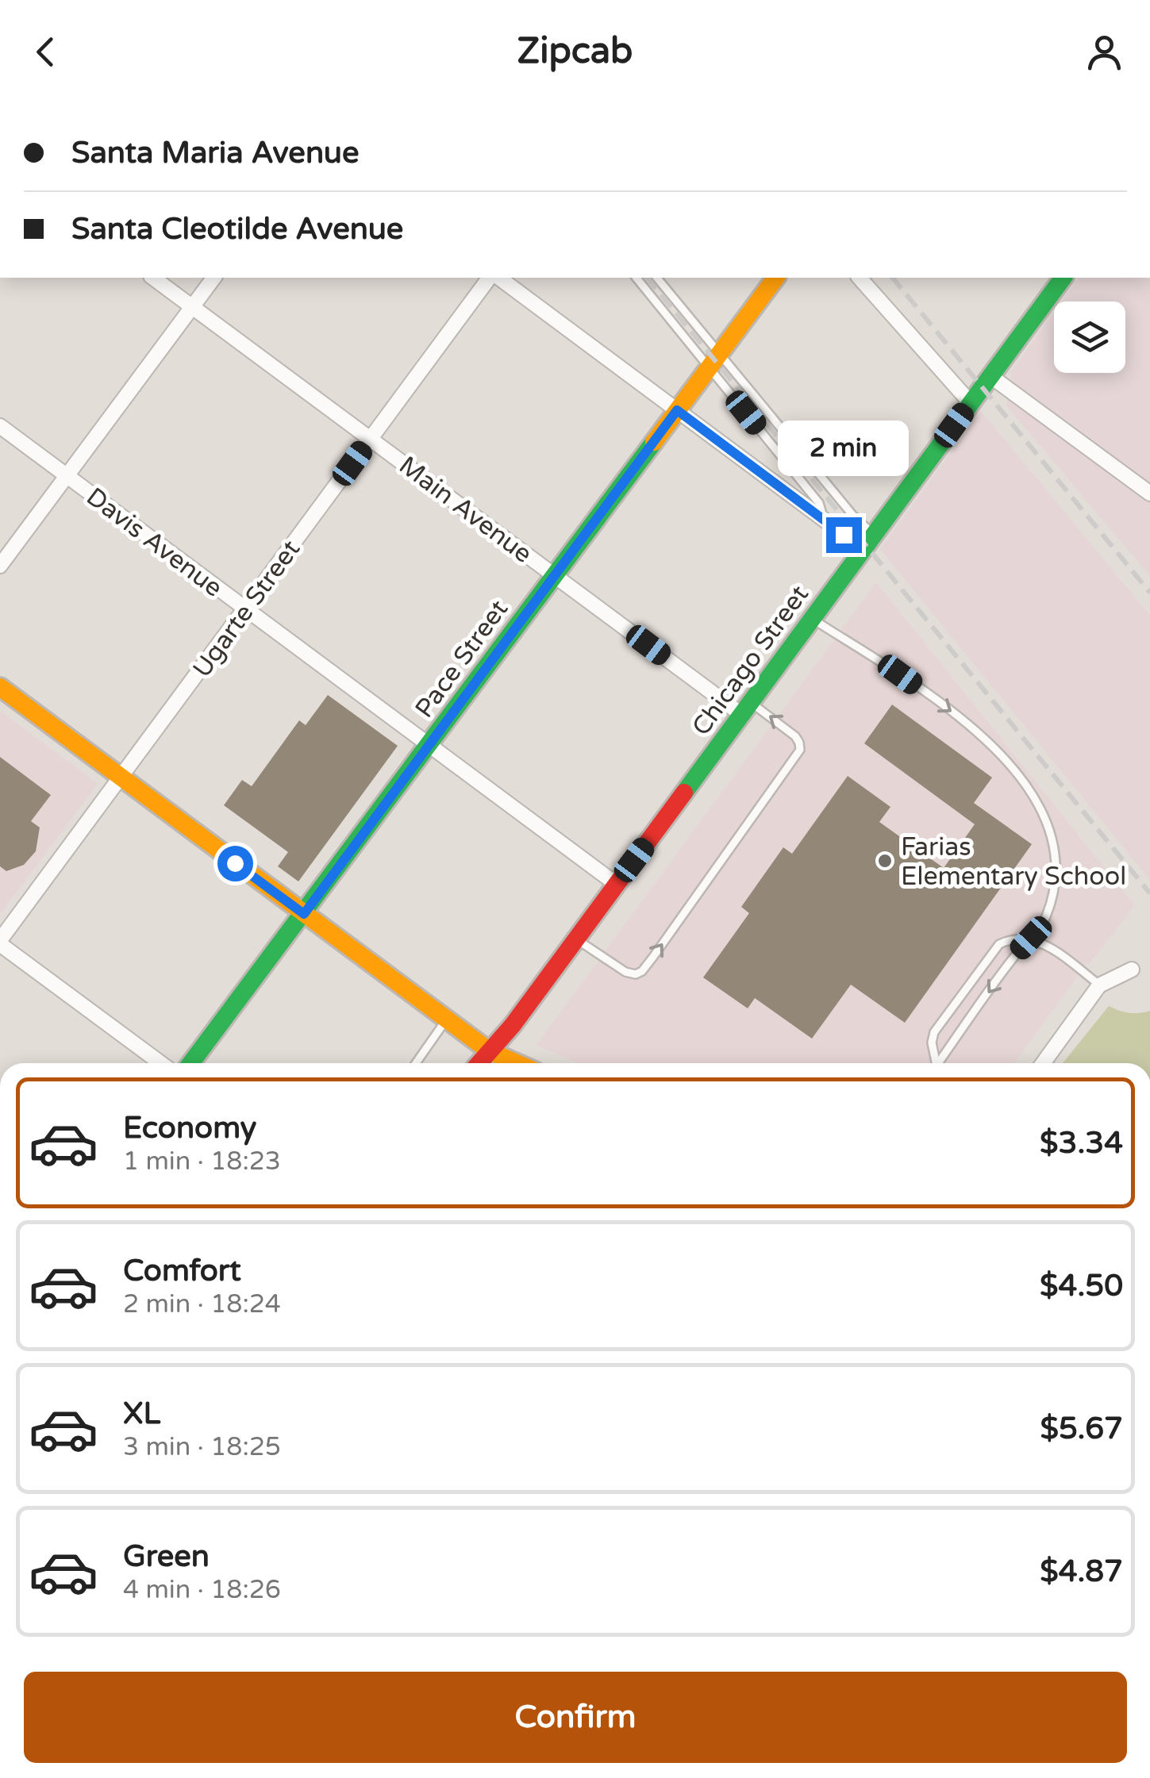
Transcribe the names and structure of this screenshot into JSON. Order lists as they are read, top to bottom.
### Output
{
  "streets": {
    "street": [
      "Main Avenue",
      "Davis Avenue",
      "Ugarte Street",
      "Pace Street",
      "Chicago Street"
    ]
  },
  "crossings": [
    ["Main Avenue", "Ugarte Street"],
    ["Main Avenue", "Pace Street"],
    ["Main Avenue", "Chicago Street"],
    ["Davis Avenue", "Ugarte Street"],
    ["Davis Avenue", "Pace Street"],
    ["Davis Avenue", "Chicago Street"]
  ],
  "places": ["Farias Elementary School"],
  "page": {
    "header": "Zipcab",
    "banner": ["Santa Maria Avenue", "Santa Cleotilde Avenue"],
    "bubble": "2 min",
    "list": [
      {
        "name": "Economy",
        "note": "1 min · 18:23",
        "value": "$3.34"
      },
      {
        "name": "Comfort",
        "note": "2 min · 18:24",
        "value": "$4.50"
      },
      {
        "name": "XL",
        "note": "3 min · 18:25",
        "value": "$5.67"
      },
      {
        "name": "Green",
        "note": "4 min · 18:26",
        "value": "$4.87"
      }
    ],
    "buttons": "Confirm"
  }
}
